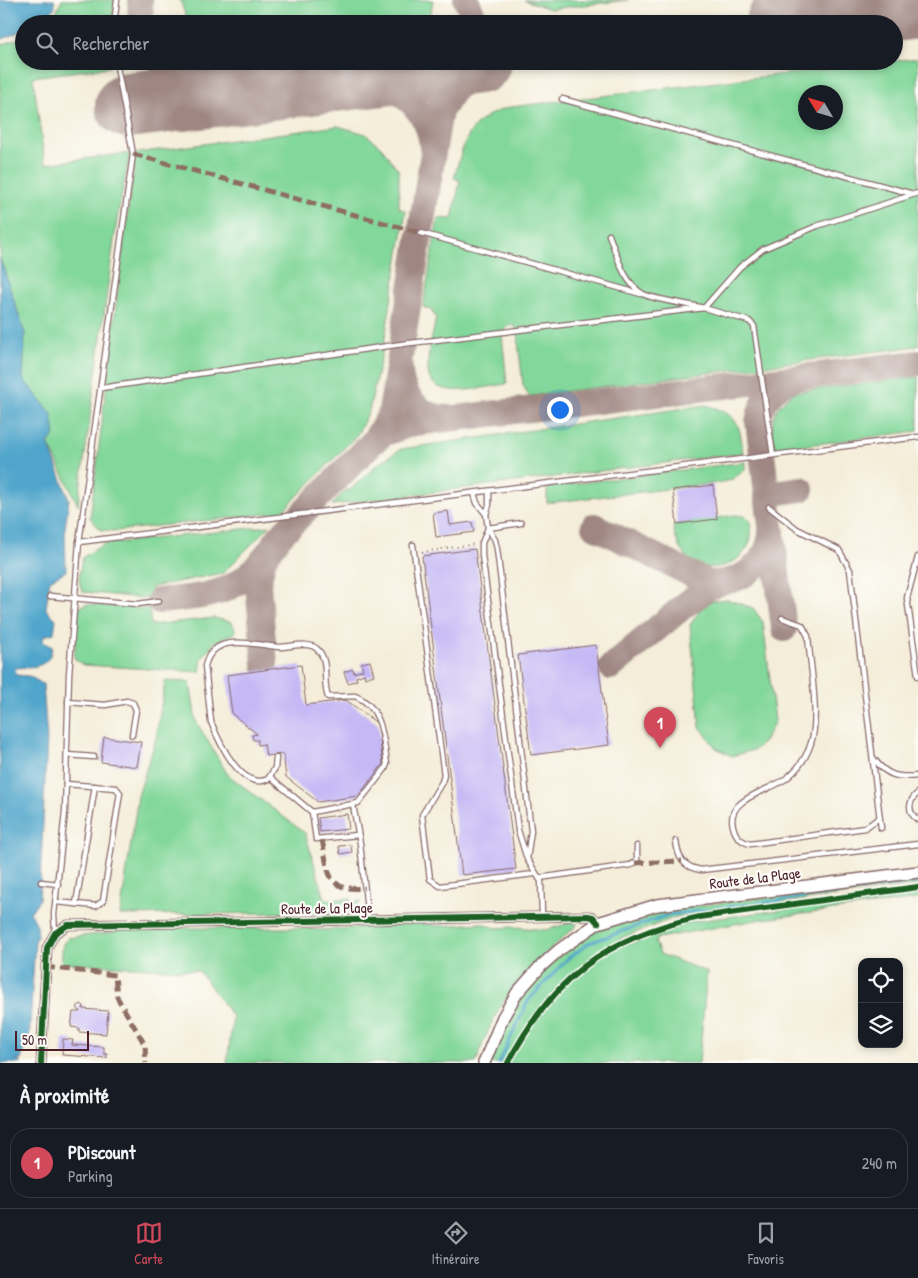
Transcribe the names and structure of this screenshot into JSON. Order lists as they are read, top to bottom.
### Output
{
  "streets": {
    "street": ["Route de la Plage"]
  },
  "scale_bar": "50 m",
  "north": "top left",
  "page": {
    "search": "Rechercher",
    "pins": "1",
    "scale": "50 m",
    "heading": "À proximité",
    "list": [
      {
        "mark": "1",
        "name": "PDiscount",
        "note": "Parking",
        "value": "240 m"
      }
    ],
    "nav": ["Carte", "Itinéraire", "Favoris"]
  }
}
